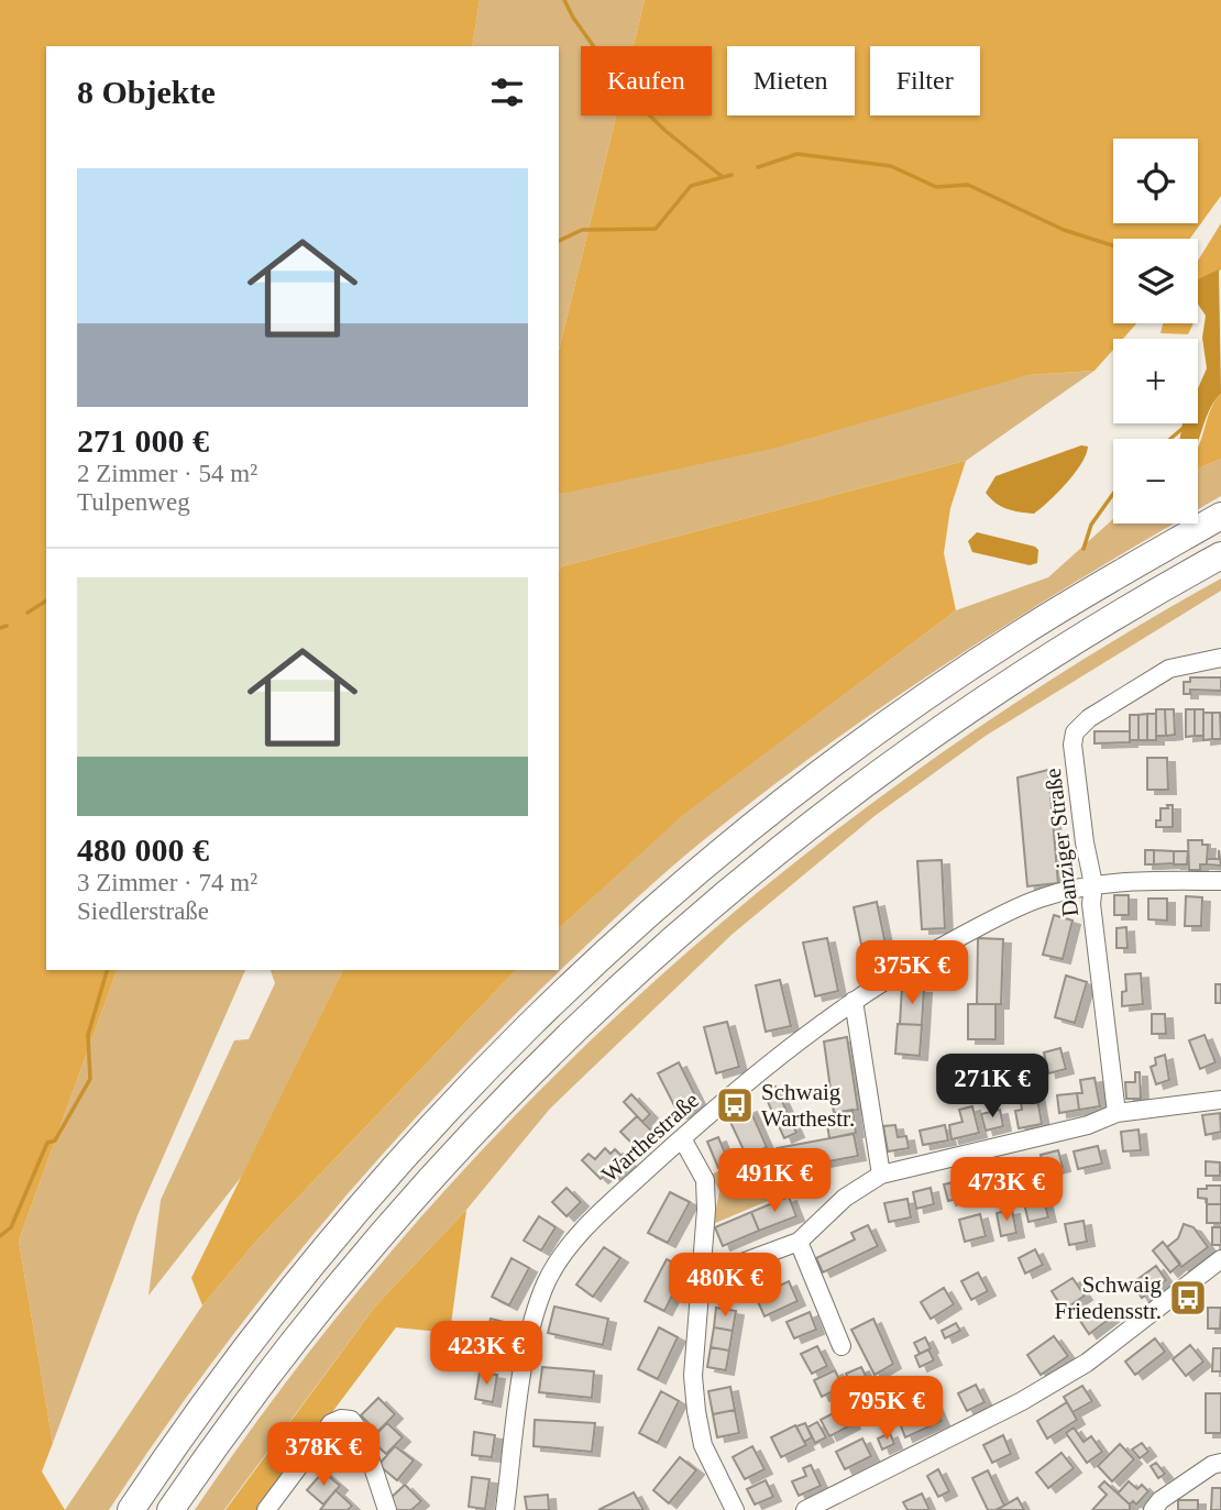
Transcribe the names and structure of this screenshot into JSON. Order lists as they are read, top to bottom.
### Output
{
  "streets": {
    "street": ["Danziger Straße", "Warthestraße"]
  },
  "crossings": [
    ["Danziger Straße", "Warthestraße"]
  ],
  "places": {
    "bus stop": ["Schwaig Warthestr.", "Schwaig Friedensstr."]
  },
  "page": {
    "chip": ["Kaufen", "Mieten", "Filter"],
    "heading": "8 Objekte",
    "map_buttons": ["+", "−"],
    "list": [
      {
        "name": "271 000 €",
        "note": "2 Zimmer · 54 m² · Tulpenweg"
      },
      {
        "name": "480 000 €",
        "note": "3 Zimmer · 74 m² · Siedlerstraße"
      }
    ],
    "price": [
      "375K €",
      "271K €",
      "491K €",
      "473K €",
      "480K €",
      "423K €",
      "795K €",
      "378K €"
    ]
  }
}
